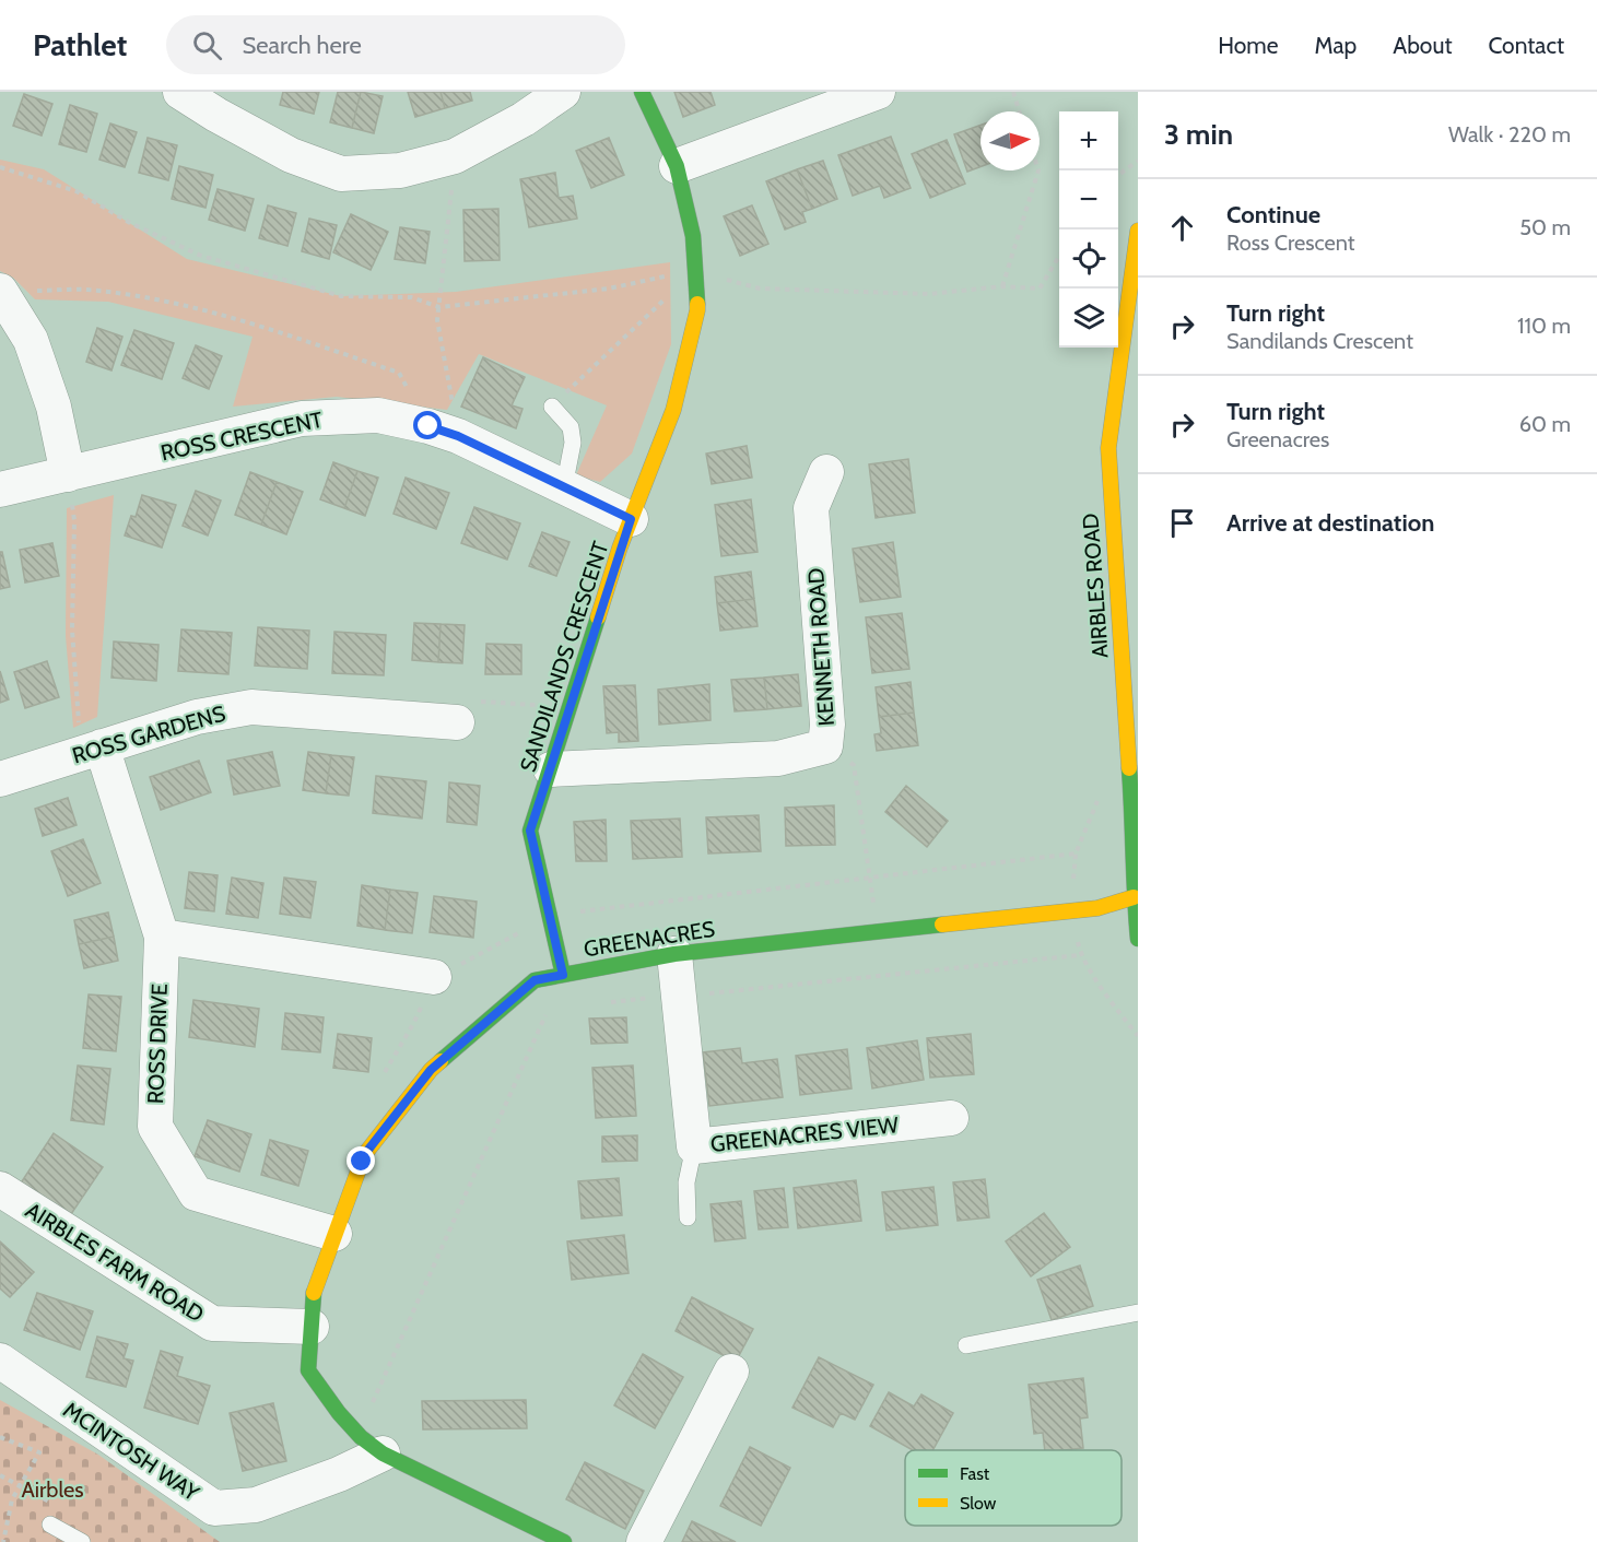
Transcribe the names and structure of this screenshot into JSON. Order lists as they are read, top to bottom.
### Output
{
  "streets": {
    "street": [
      "ROSS CRESCENT",
      "AIRBLES ROAD",
      "KENNETH ROAD",
      "SANDILANDS CRESCENT",
      "ROSS GARDENS",
      "GREENACRES",
      "ROSS DRIVE",
      "GREENACRES VIEW",
      "AIRBLES FARM ROAD",
      "MCINTOSH WAY"
    ]
  },
  "crossings": [
    ["ROSS CRESCENT", "SANDILANDS CRESCENT"],
    ["AIRBLES ROAD", "GREENACRES"],
    ["KENNETH ROAD", "SANDILANDS CRESCENT"],
    ["SANDILANDS CRESCENT", "GREENACRES"],
    ["ROSS GARDENS", "ROSS DRIVE"],
    ["GREENACRES", "ROSS DRIVE"],
    ["GREENACRES", "GREENACRES VIEW"],
    ["GREENACRES", "AIRBLES FARM ROAD"],
    ["GREENACRES", "MCINTOSH WAY"]
  ],
  "parks": ["Airbles"],
  "legend": ["Fast", "Slow"],
  "north": "right",
  "page": {
    "header": "Pathlet",
    "search": "Search here",
    "nav": [
      "Home",
      "Map",
      "About",
      "Contact"
    ],
    "heading": ["3 min", "Walk · 220 m"],
    "map_buttons": ["+", "−"],
    "list": [
      ["Continue", "Ross Crescent", "50 m"],
      ["Turn right", "Sandilands Crescent", "110 m"],
      ["Turn right", "Greenacres", "60 m"],
      "Arrive at destination"
    ]
  }
}
